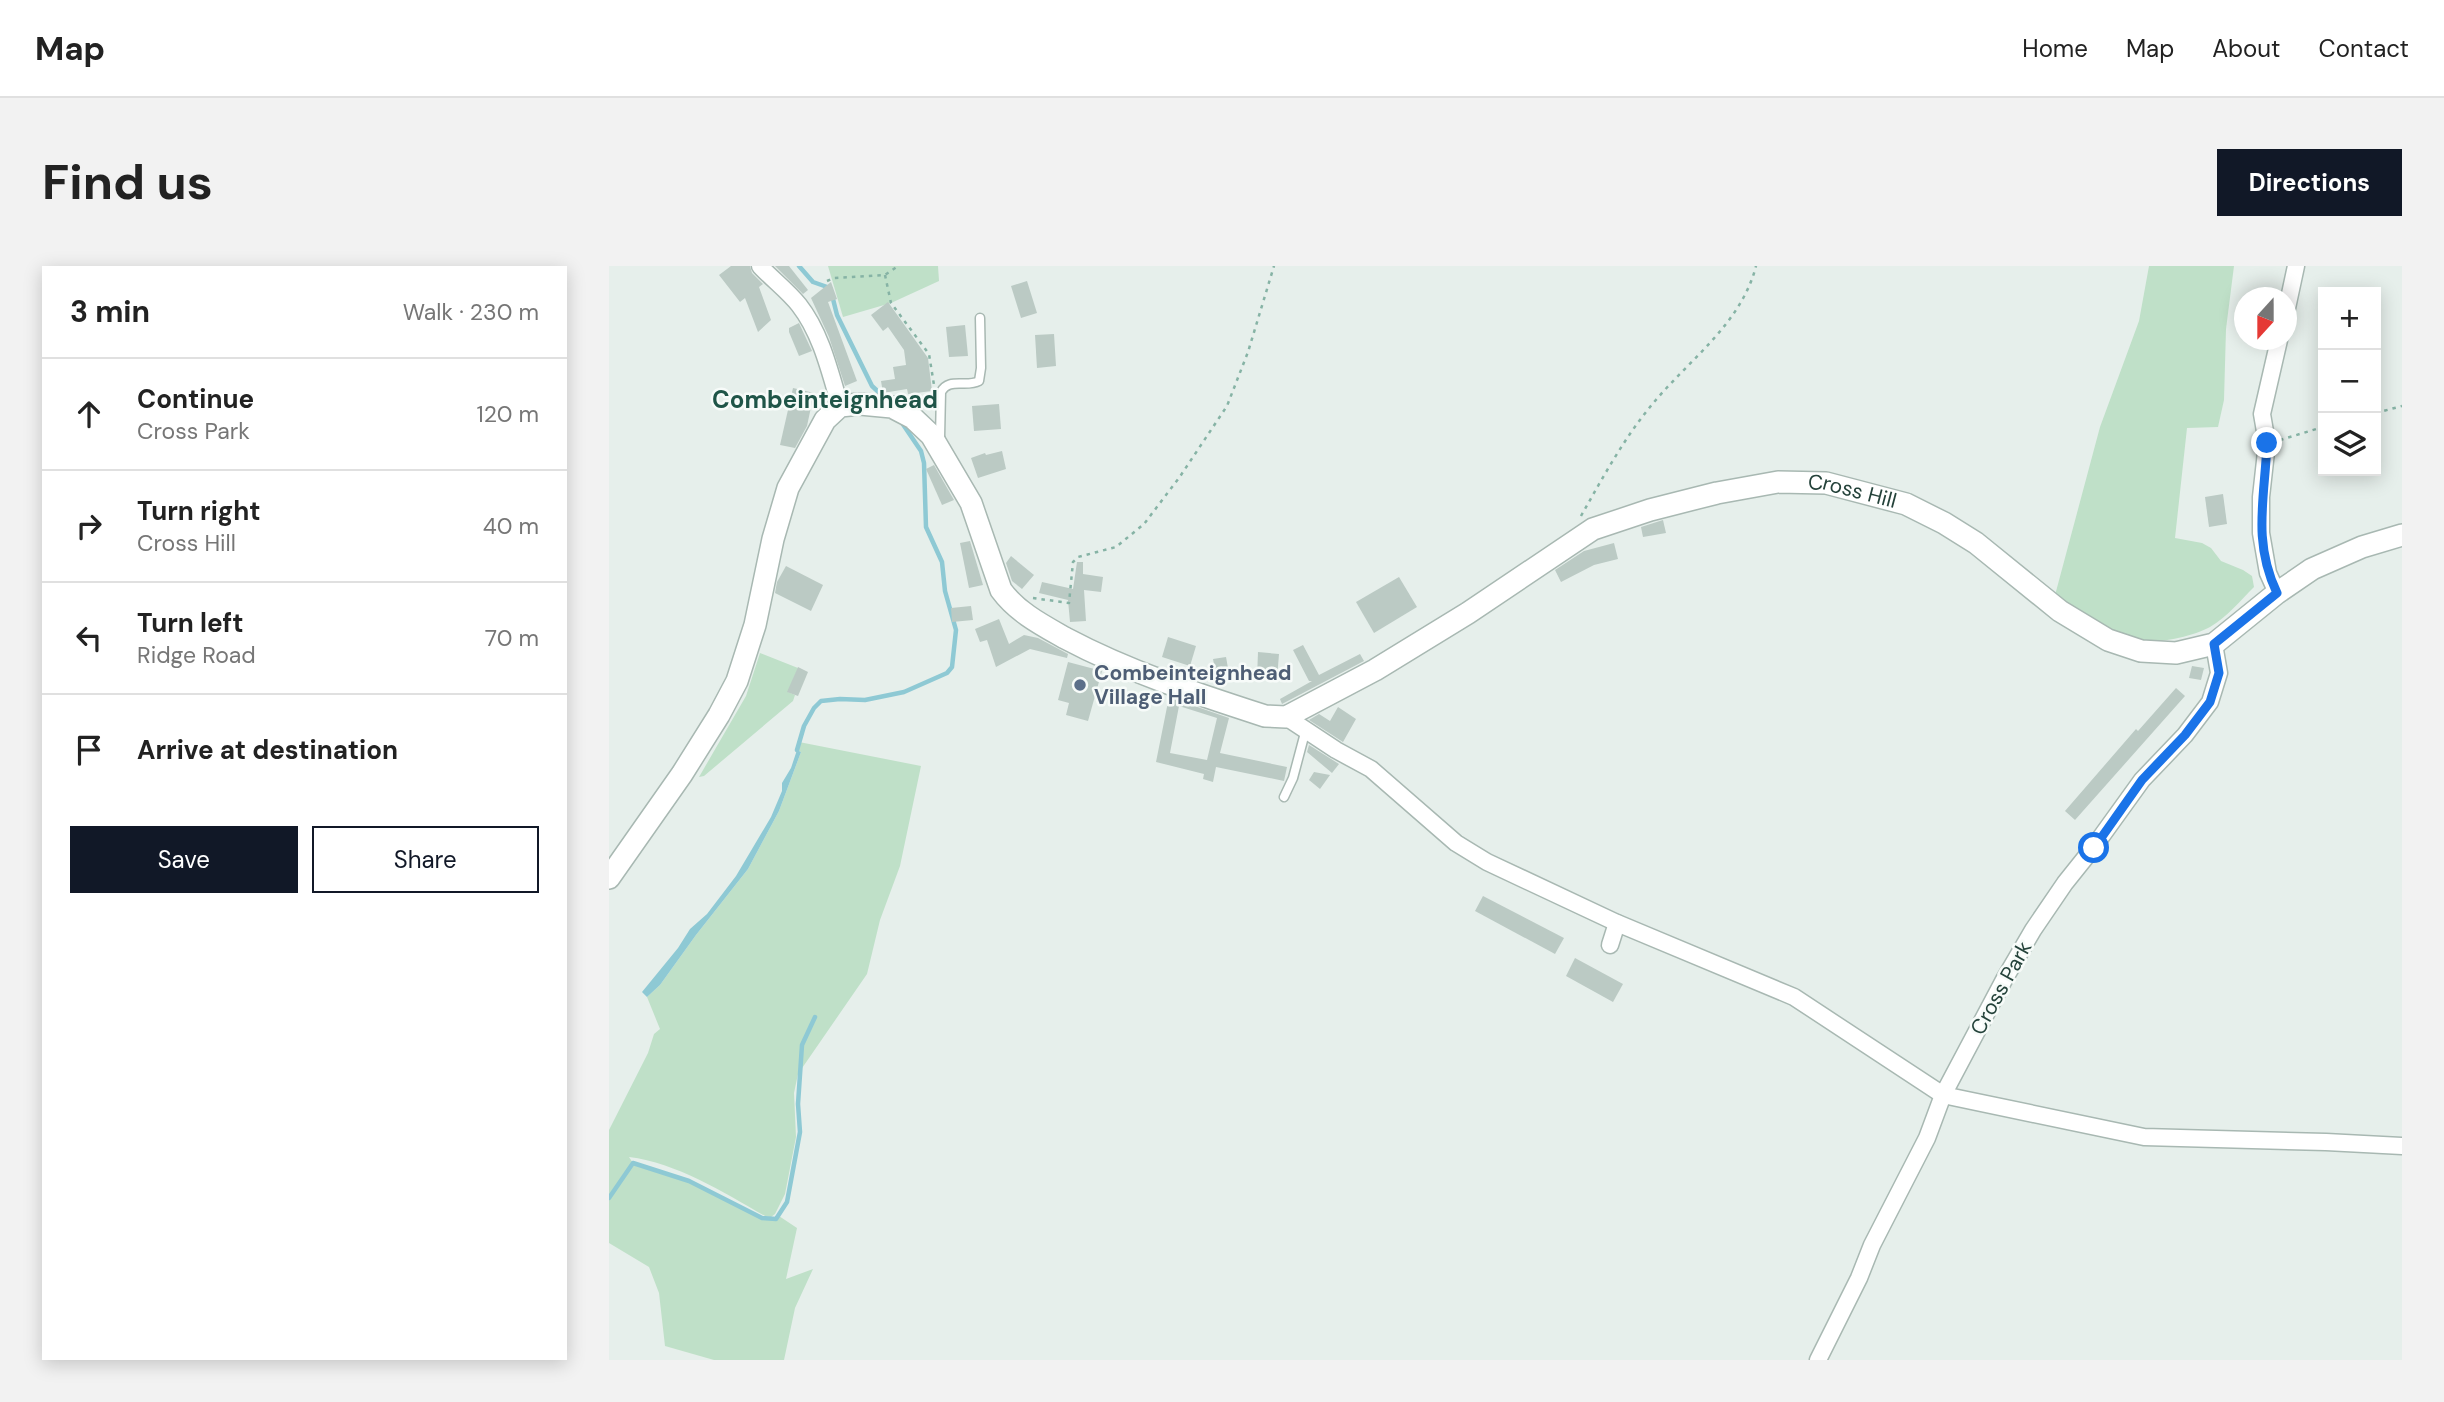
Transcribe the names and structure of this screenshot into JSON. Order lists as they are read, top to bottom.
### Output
{
  "streets": {
    "street": ["Cross Hill", "Cross Park"]
  },
  "crossings": [
    ["Cross Hill", "Cross Park"]
  ],
  "districts": ["Combeinteignhead"],
  "places": ["Combeinteignhead Village Hall"],
  "north": "bottom",
  "page": {
    "header": "Map",
    "nav": [
      "Home",
      "Map",
      "About",
      "Contact"
    ],
    "buttons": [
      "Directions",
      ["Save", "Share"]
    ],
    "title": "Find us",
    "heading": ["3 min", "Walk · 230 m"],
    "map_buttons": ["+", "−"],
    "list": [
      ["Continue", "Cross Park", "120 m"],
      ["Turn right", "Cross Hill", "40 m"],
      ["Turn left", "Ridge Road", "70 m"],
      "Arrive at destination"
    ]
  }
}
